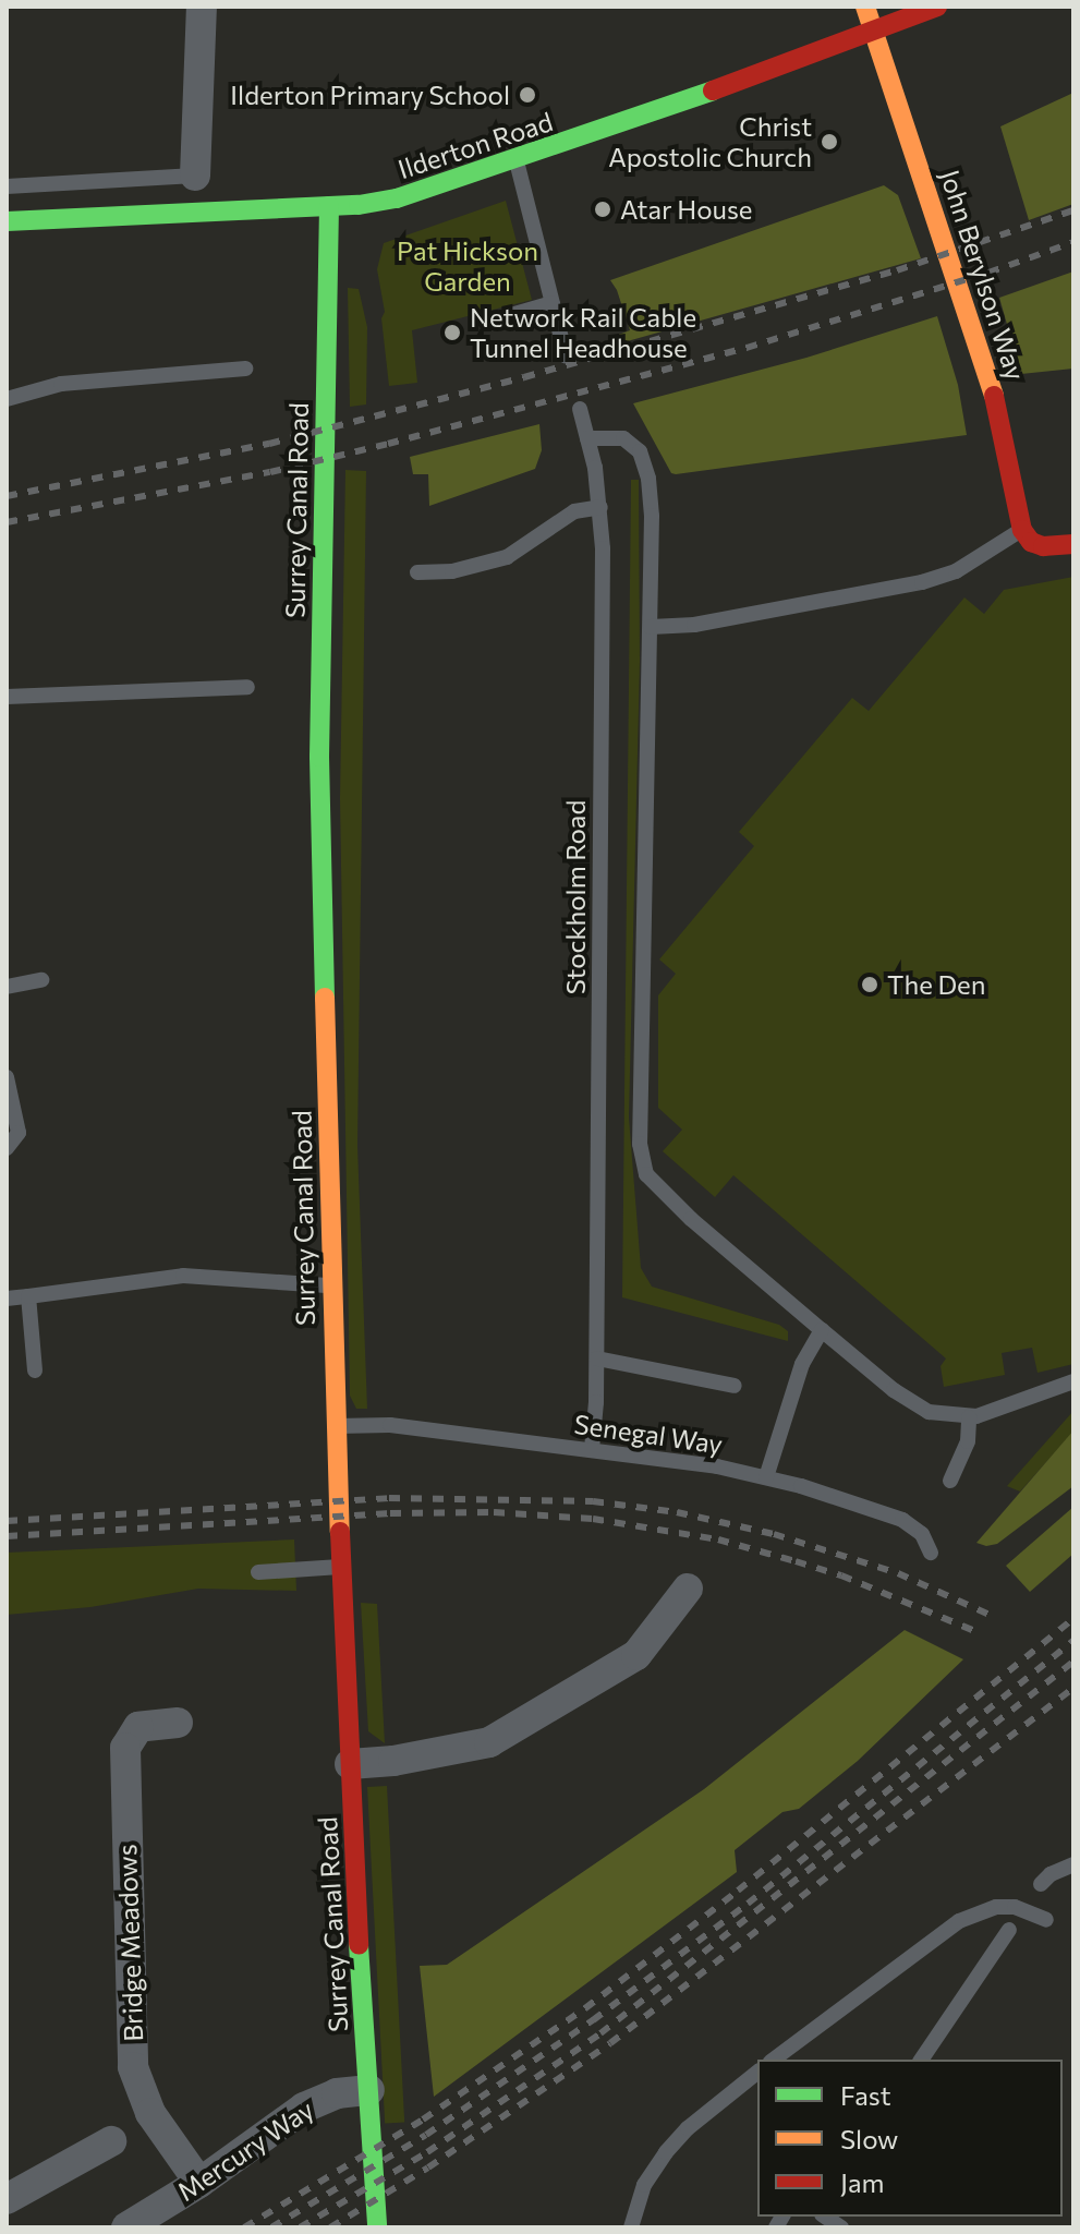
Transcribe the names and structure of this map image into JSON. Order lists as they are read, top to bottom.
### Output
{
  "streets": {
    "street": [
      "Ilderton Road",
      "John Berylson Way",
      "Surrey Canal Road",
      "Bridge Meadows",
      "Mercury Way"
    ],
    "lane": ["Stockholm Road", "Senegal Way"]
  },
  "crossings": [
    ["Ilderton Road", "John Berylson Way"],
    ["Ilderton Road", "Surrey Canal Road"],
    ["Surrey Canal Road", "Senegal Way"],
    ["Surrey Canal Road", "Mercury Way"],
    ["Stockholm Road", "Senegal Way"],
    ["Bridge Meadows", "Mercury Way"]
  ],
  "parks": ["Pat Hickson Garden"],
  "places": [
    "Ilderton Primary School",
    "Christ Apostolic Church",
    "Atar House",
    "Network Rail Cable Tunnel Headhouse",
    "The Den"
  ],
  "legend": ["Fast", "Slow", "Jam"]
}
